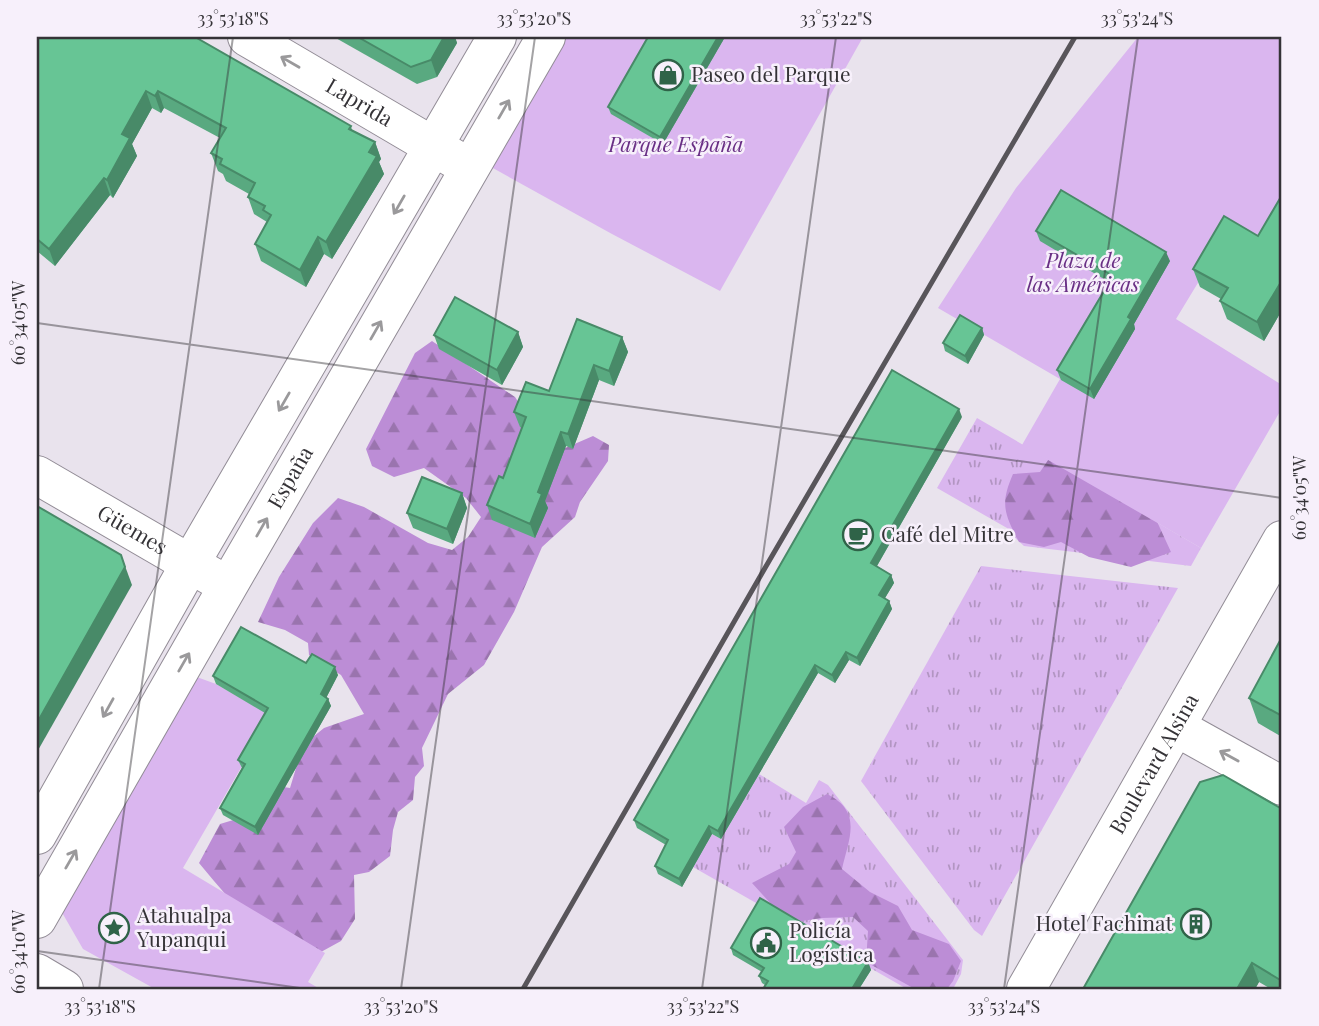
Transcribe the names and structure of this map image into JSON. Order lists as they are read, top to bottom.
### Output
{
  "streets": {
    "street": [
      "Laprida",
      "España",
      "Güemes",
      "Boulevard Alsina"
    ]
  },
  "crossings": [
    ["Laprida", "España"],
    ["España", "Güemes"]
  ],
  "one_way": ["Laprida"],
  "parks": ["Parque España", "Plaza de las Américas"],
  "places": {
    "shop": ["Paseo del Parque"],
    "cafe": ["Café del Mitre"],
    "building": ["Hotel Fachinat"],
    "place": ["Atahualpa Yupanqui"],
    "public building": ["Policía Logística"]
  },
  "coordinates": [
    "33°53'18\"S",
    "33°53'20\"S",
    "33°53'22\"S",
    "33°53'24\"S",
    "60°34'05\"W",
    "60°34'10\"W"
  ]
}
